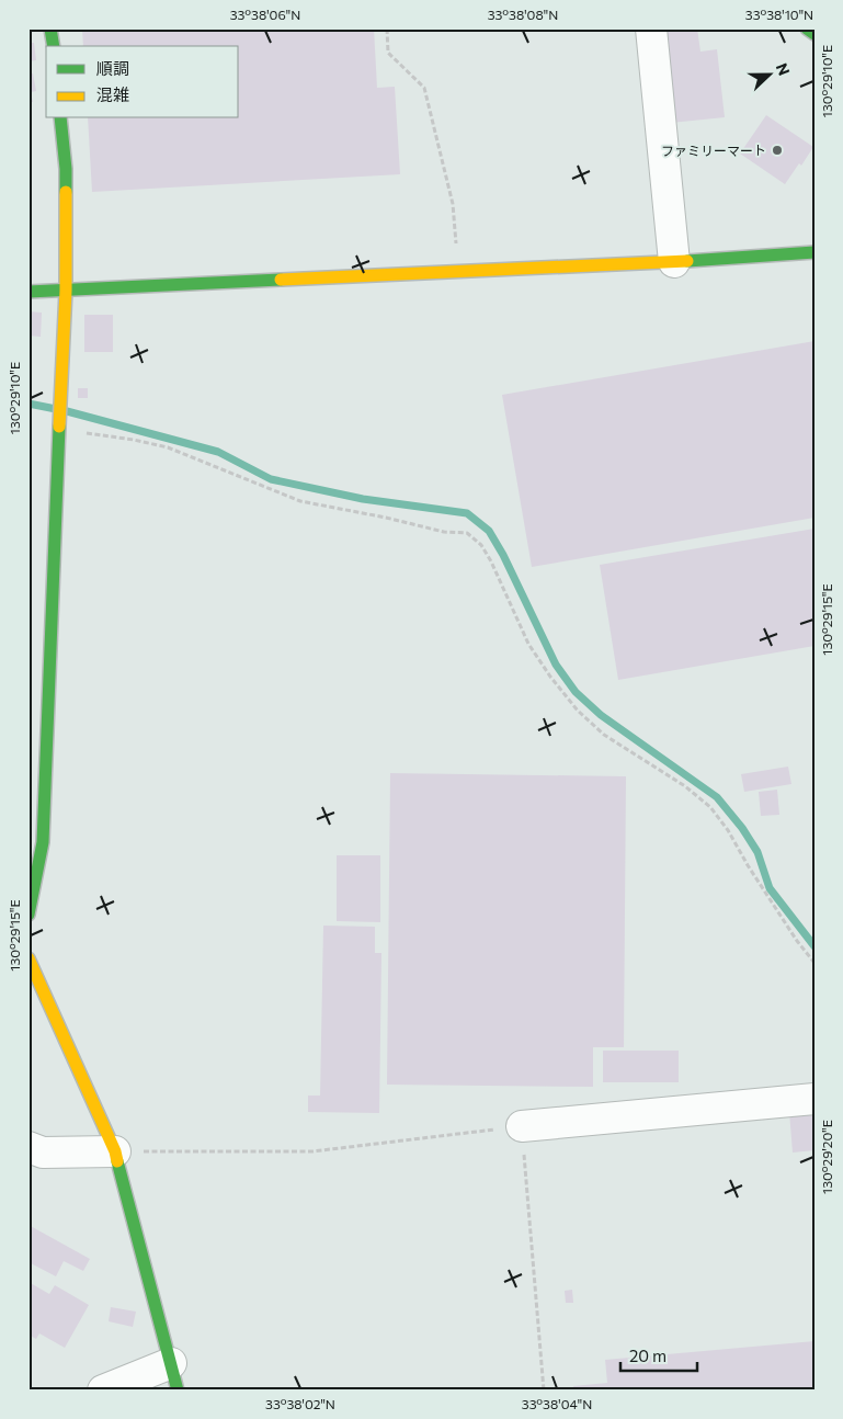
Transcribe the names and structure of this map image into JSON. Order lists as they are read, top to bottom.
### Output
{
  "places": ["ファミリーマート"],
  "legend": ["順調", "混雑"],
  "scale_bar": "20 m",
  "north": "right",
  "coordinates": [
    "33°38'06\"N",
    "33°38'08\"N",
    "33°38'10\"N",
    "130°29'10\"E",
    "130°29'15\"E",
    "130°29'20\"E",
    "33°38'02\"N",
    "33°38'04\"N"
  ]
}
